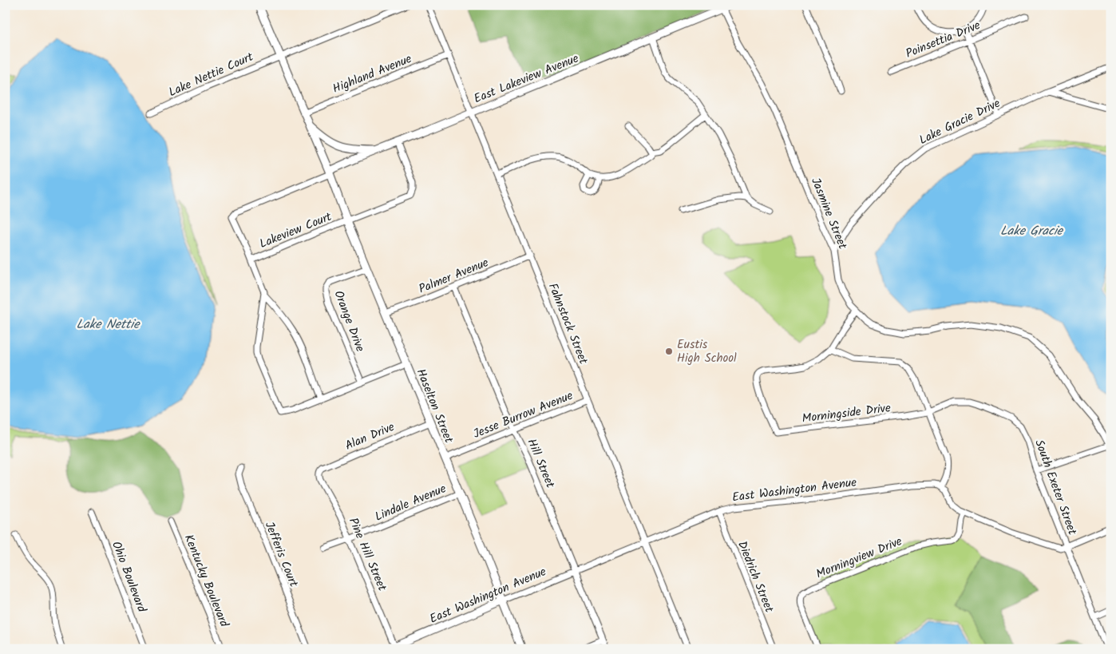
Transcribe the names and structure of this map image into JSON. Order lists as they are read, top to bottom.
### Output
{
  "streets": {
    "street": [
      "Poinsettia Drive",
      "Highland Avenue",
      "Lake Nettie Court",
      "East Lakeview Avenue",
      "Lake Gracie Drive",
      "Jasmine Street",
      "Lakeview Court",
      "Palmer Avenue",
      "Orange Drive",
      "Fahnstock Street",
      "Haselton Street",
      "Morningside Drive",
      "Jesse Burrow Avenue",
      "Alan Drive",
      "Hill Street",
      "South Exeter Street",
      "East Washington Avenue",
      "Lindale Avenue",
      "Jefferis Court",
      "Pine Hill Street",
      "Morningview Drive",
      "Ohio Boulevard",
      "Diedrich Street",
      "Kentucky Boulevard"
    ]
  },
  "crossings": [
    ["Highland Avenue", "Fahnstock Street"],
    ["Highland Avenue", "Haselton Street"],
    ["Lake Nettie Court", "Haselton Street"],
    ["East Lakeview Avenue", "Jasmine Street"],
    ["East Lakeview Avenue", "Lakeview Court"],
    ["East Lakeview Avenue", "Fahnstock Street"],
    ["East Lakeview Avenue", "Haselton Street"],
    ["Lake Gracie Drive", "Jasmine Street"],
    ["Lakeview Court", "Haselton Street"],
    ["Palmer Avenue", "Fahnstock Street"],
    ["Palmer Avenue", "Haselton Street"],
    ["Palmer Avenue", "Hill Street"],
    ["Orange Drive", "Haselton Street"],
    ["Fahnstock Street", "Jesse Burrow Avenue"],
    ["Fahnstock Street", "East Washington Avenue"],
    ["Haselton Street", "Jesse Burrow Avenue"],
    ["Haselton Street", "Alan Drive"],
    ["Haselton Street", "East Washington Avenue"],
    ["Haselton Street", "Lindale Avenue"],
    ["Morningside Drive", "South Exeter Street"],
    ["Jesse Burrow Avenue", "Hill Street"],
    ["Alan Drive", "Pine Hill Street"],
    ["Hill Street", "East Washington Avenue"],
    ["East Washington Avenue", "Pine Hill Street"],
    ["East Washington Avenue", "Diedrich Street"],
    ["Lindale Avenue", "Pine Hill Street"]
  ],
  "water": ["Lake Gracie", "Lake Nettie"],
  "places": ["Eustis High School"]
}
